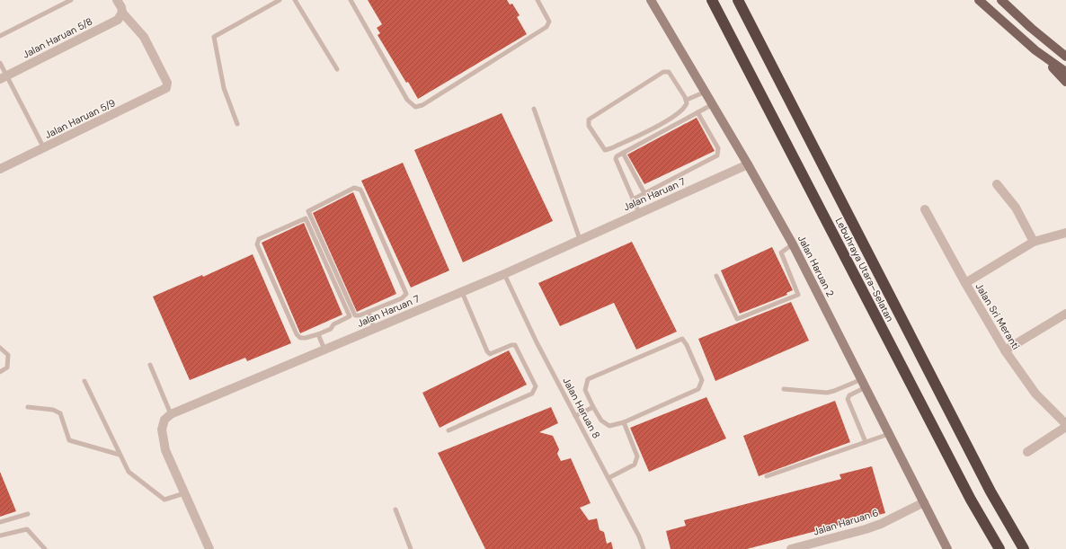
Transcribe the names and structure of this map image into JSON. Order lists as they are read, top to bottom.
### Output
{
  "streets": {
    "highway": ["Lebuhraya Utara–Selatan"],
    "main road": ["Jalan Haruan 2"],
    "street": [
      "Jalan Haruan 5/8",
      "Jalan Haruan 5/9",
      "Jalan Haruan 7",
      "Jalan Sri Meranti",
      "Jalan Haruan 6"
    ],
    "lane": ["Jalan Haruan 8"]
  },
  "crossings": [
    ["Jalan Haruan 5/8", "Jalan Haruan 5/9"],
    ["Jalan Haruan 7", "Jalan Haruan 2"],
    ["Jalan Haruan 7", "Jalan Haruan 8"],
    ["Jalan Haruan 2", "Jalan Haruan 6"]
  ]
}
